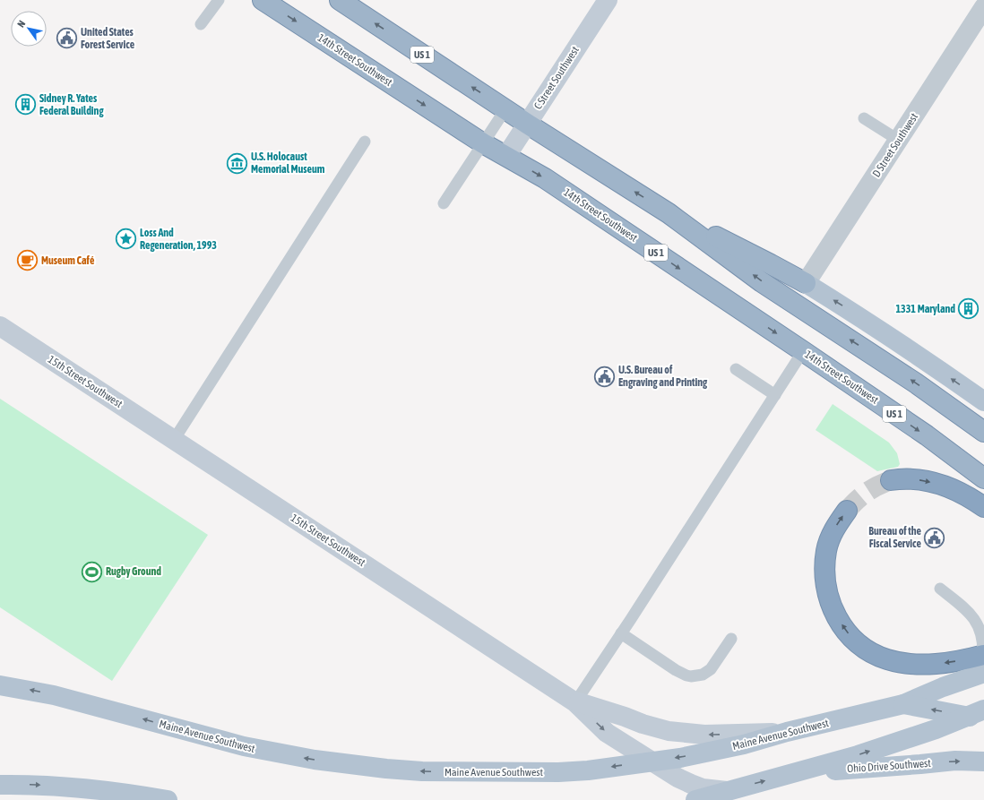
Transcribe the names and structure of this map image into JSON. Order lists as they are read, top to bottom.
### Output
{
  "streets": {
    "highway": ["US 1", "14th Street Southwest"],
    "main road": [
      "C Street Southwest",
      "15th Street Southwest",
      "Maine Avenue Southwest",
      "Ohio Drive Southwest"
    ],
    "street": ["D Street Southwest"]
  },
  "crossings": [
    ["US 1", "C Street Southwest"],
    ["14th Street Southwest", "C Street Southwest"],
    ["15th Street Southwest", "Maine Avenue Southwest"]
  ],
  "places": {
    "public building": ["United States Forest Service", "U.S. Bureau of Engraving and Printing", "Bureau of the Fiscal Service"],
    "building": ["Sidney R. Yates Federal Building", "1331 Maryland"],
    "museum": ["U.S. Holocaust Memorial Museum"],
    "place": ["Loss And Regeneration, 1993"],
    "cafe": ["Museum Café"],
    "sports": ["Rugby Ground"]
  },
  "north": "top left"
}
